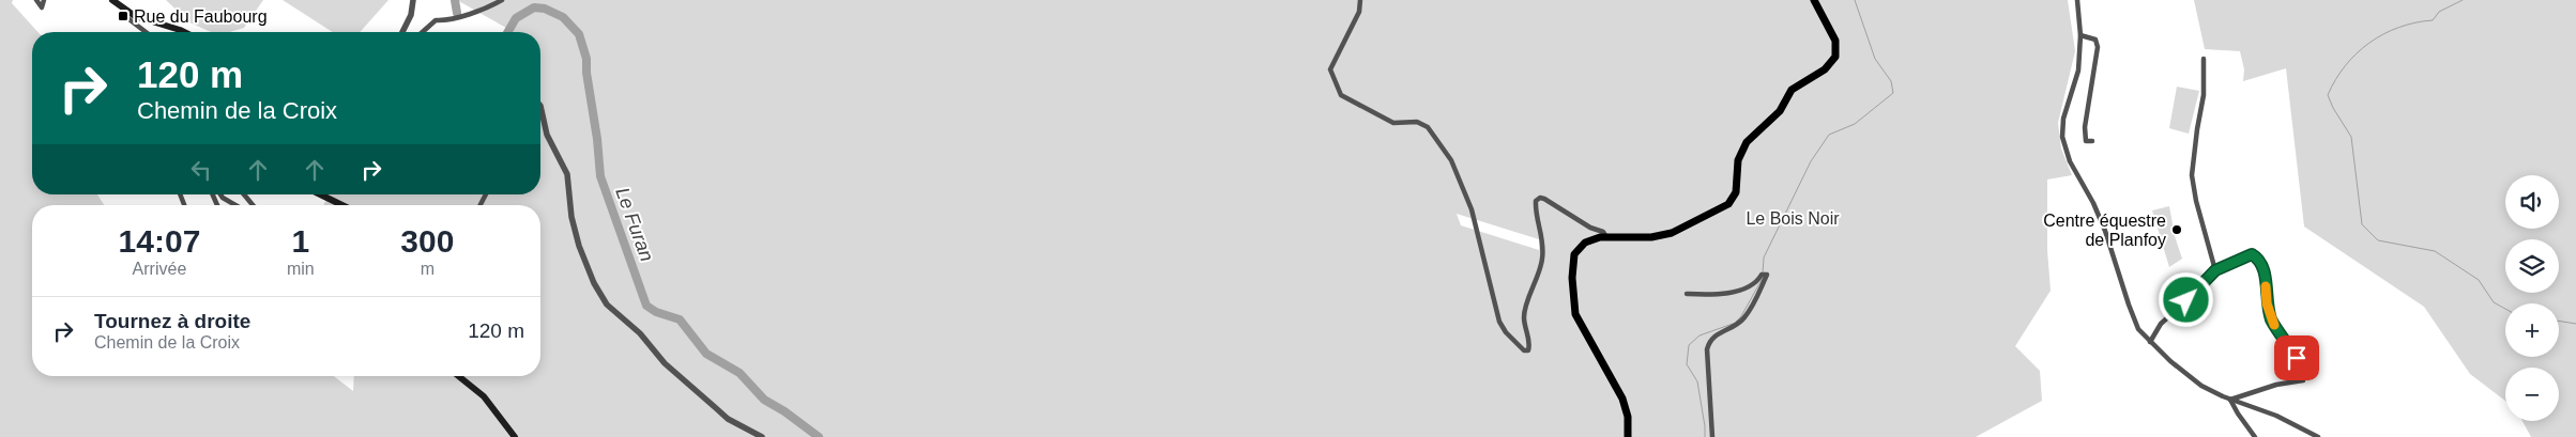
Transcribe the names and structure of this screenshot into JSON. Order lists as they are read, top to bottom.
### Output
{
  "water": ["Le Furan"],
  "parks": ["Le Bois Noir"],
  "places": {
    "transit": ["Rue du Faubourg"],
    "other": ["Centre équestre de Planfoy"]
  },
  "page": {
    "turn": ["120 m", "Chemin de la Croix"],
    "map_buttons": ["+", "−"],
    "eta": [
      "14:07",
      "Arrivée",
      "1",
      "min",
      "300",
      "m"
    ],
    "list": [
      {
        "name": "Tournez à droite",
        "note": "Chemin de la Croix",
        "value": "120 m"
      }
    ]
  }
}
